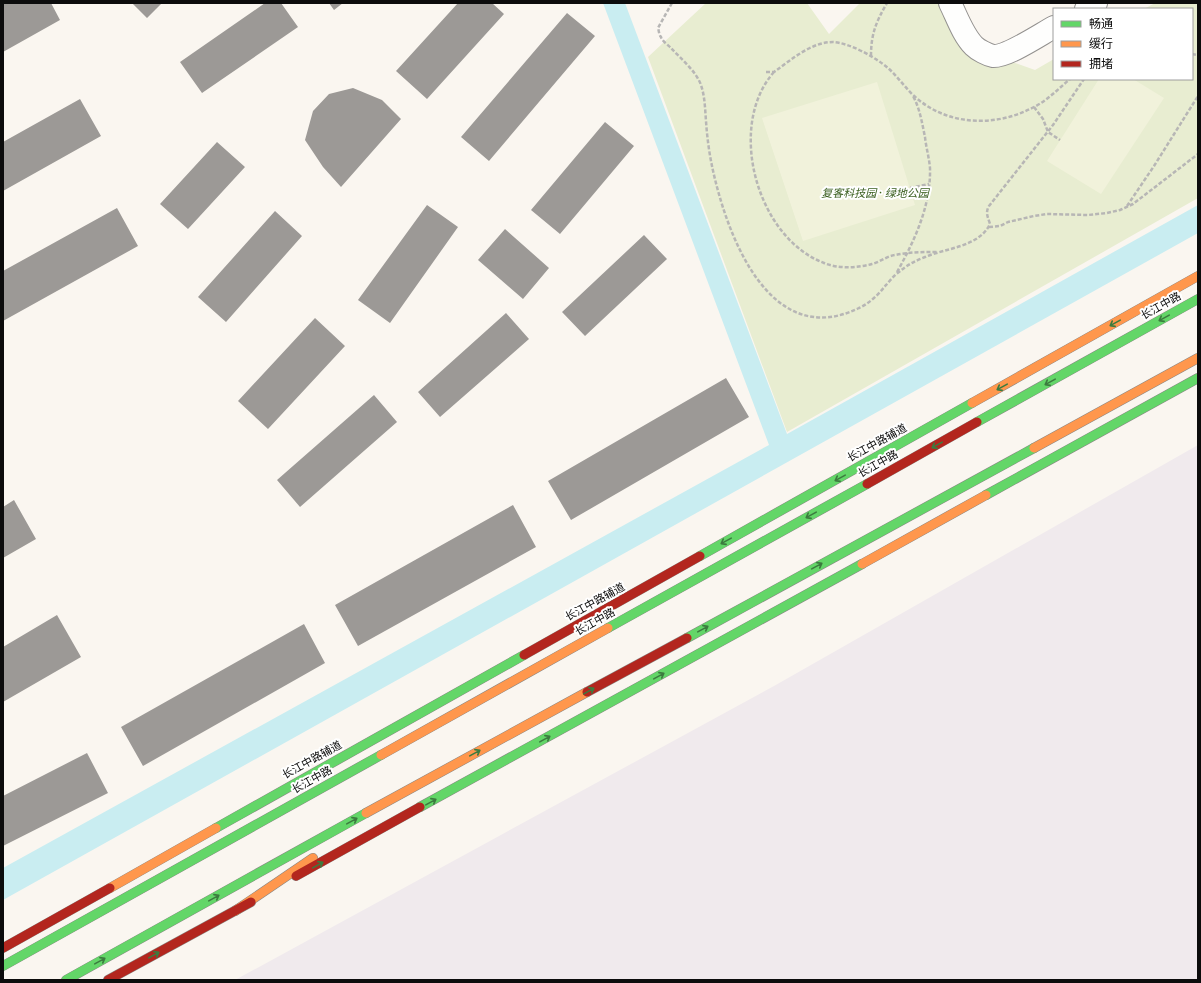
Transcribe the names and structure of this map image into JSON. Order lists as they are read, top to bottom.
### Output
{
  "streets": {
    "main road": ["长江中路", "长江中路辅道"]
  },
  "parks": ["复客科技园 · 绿地公园"],
  "legend": ["畅通", "缓行", "拥堵"]
}
